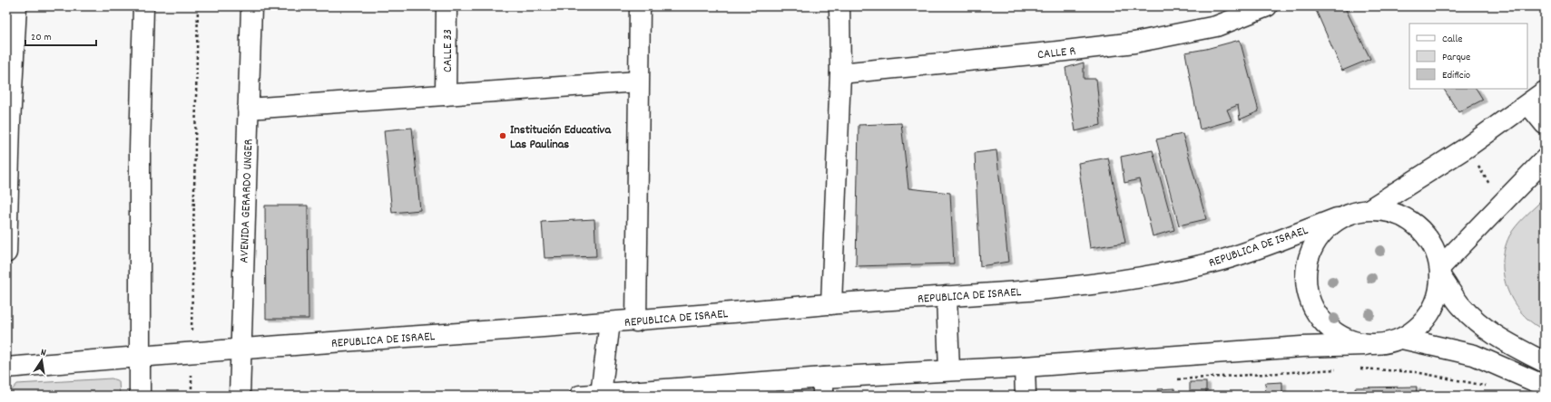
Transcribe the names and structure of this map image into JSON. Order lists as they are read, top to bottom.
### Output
{
  "streets": {
    "street": [
      "CALLE 33",
      "CALLE R",
      "AVENIDA GERARDO UNGER",
      "REPUBLICA DE ISRAEL"
    ]
  },
  "crossings": [
    ["AVENIDA GERARDO UNGER", "REPUBLICA DE ISRAEL"]
  ],
  "places": ["Institución Educativa Las Paulinas"],
  "legend": ["Calle", "Parque", "Edificio"],
  "scale_bar": "20 m",
  "north": "top"
}
